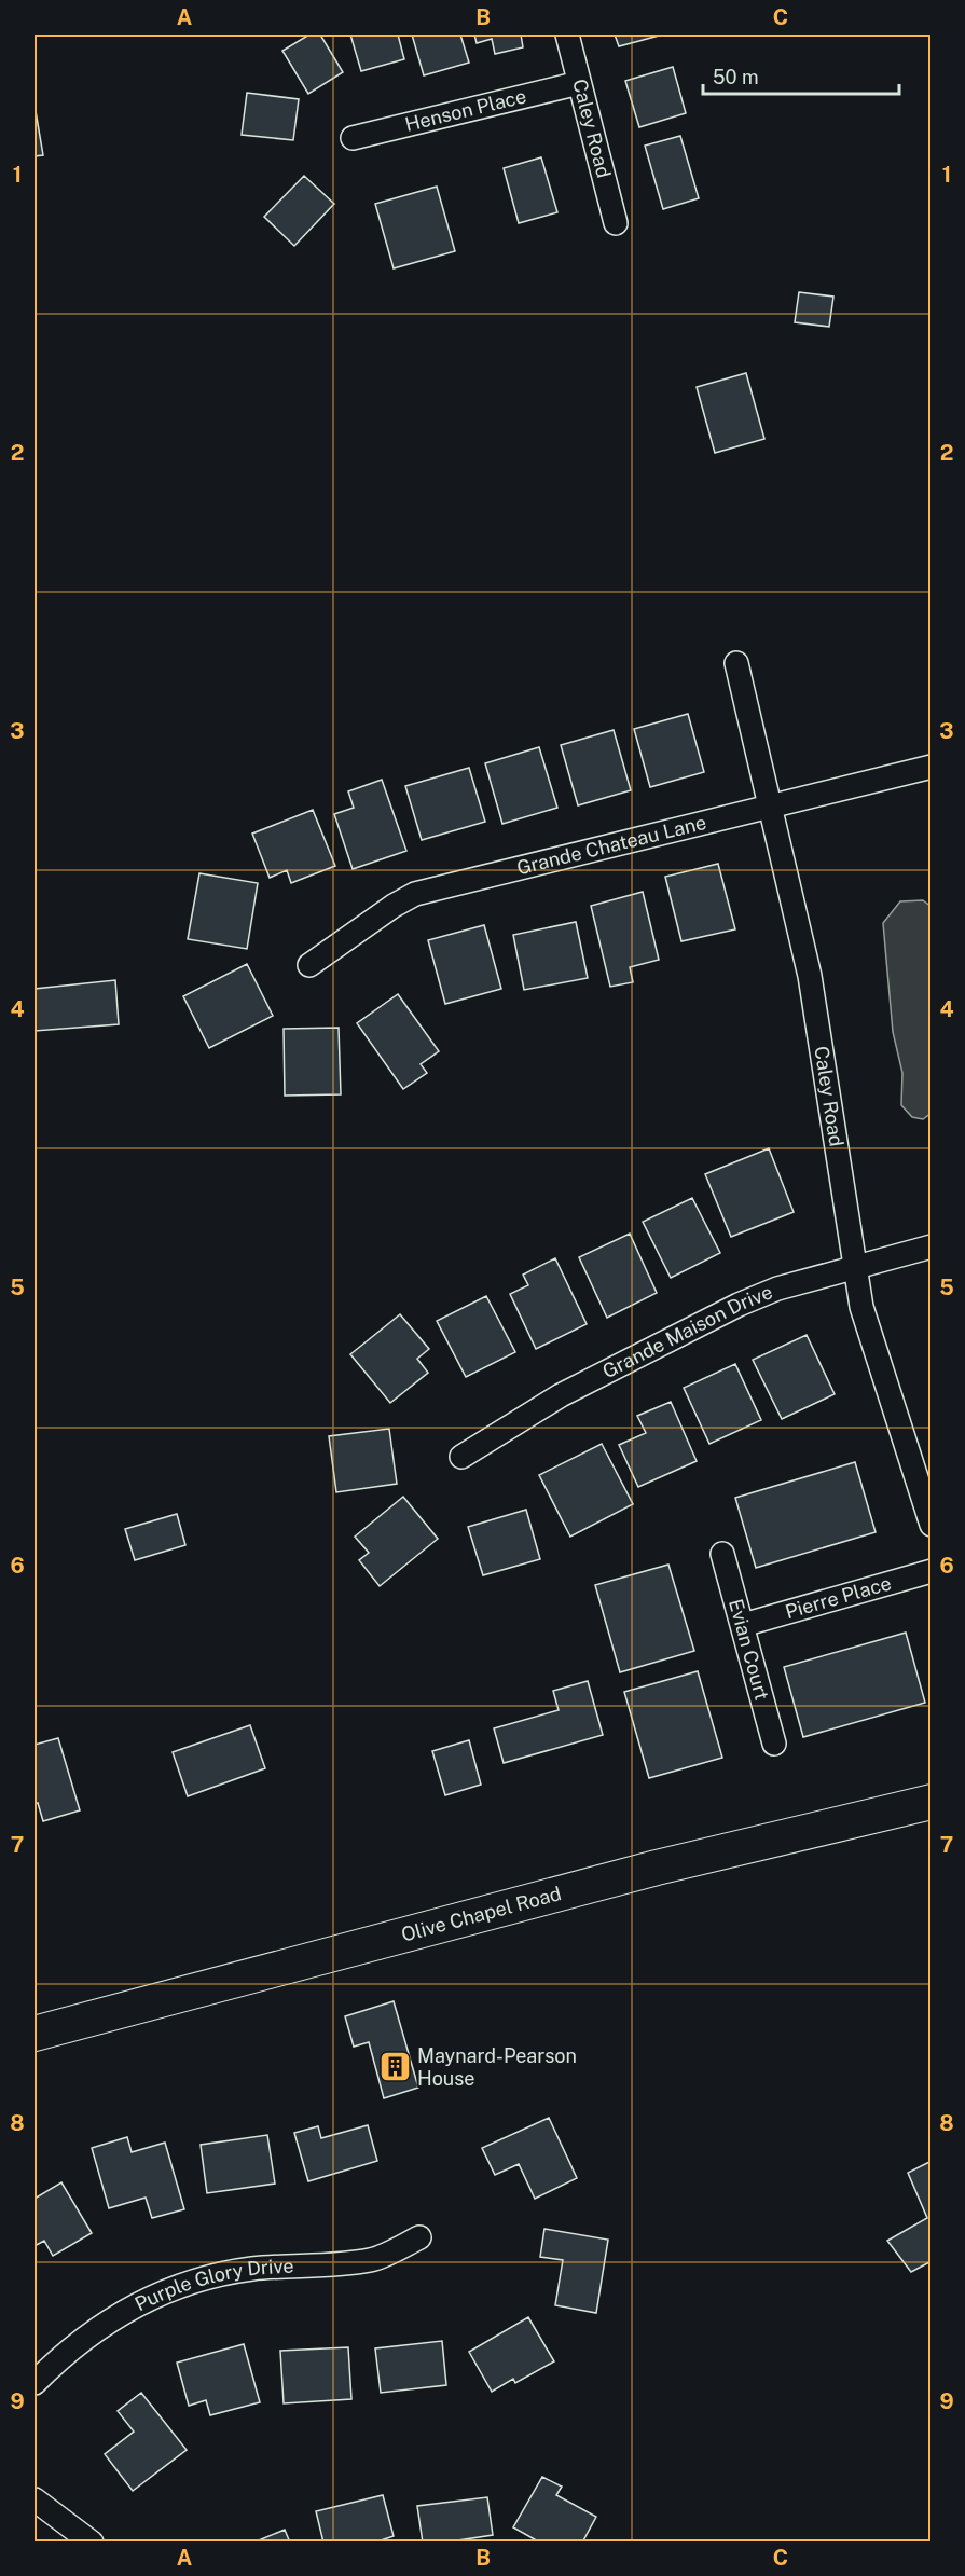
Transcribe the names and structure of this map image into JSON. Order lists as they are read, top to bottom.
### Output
{
  "streets": {
    "main road": ["Olive Chapel Road"],
    "street": [
      "Henson Place",
      "Caley Road",
      "Grande Chateau Lane",
      "Grande Maison Drive",
      "Pierre Place",
      "Evian Court",
      "Purple Glory Drive"
    ]
  },
  "crossings": [
    ["Henson Place", "Caley Road"],
    ["Caley Road", "Grande Chateau Lane"],
    ["Caley Road", "Grande Maison Drive"],
    ["Pierre Place", "Evian Court"]
  ],
  "places": {
    "building": ["Maynard-Pearson House"]
  },
  "scale_bar": "50 m",
  "grid": {
    "columns": ["A", "B", "C"],
    "rows": [
      "1",
      "2",
      "3",
      "4",
      "5",
      "6",
      "7",
      "8",
      "9"
    ]
  }
}
